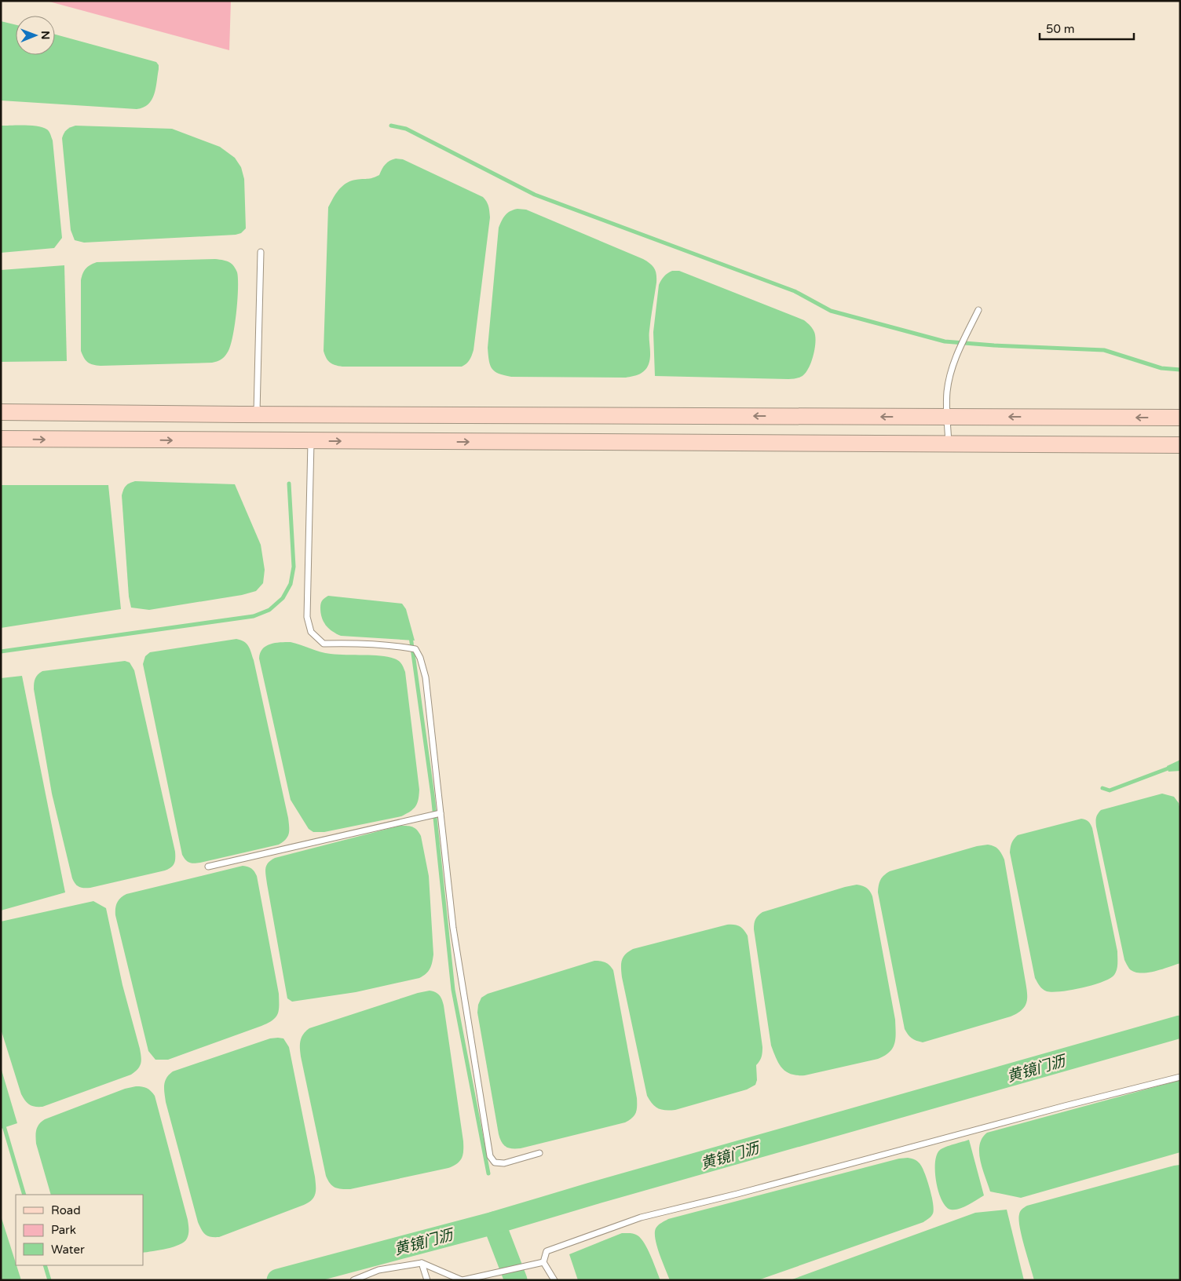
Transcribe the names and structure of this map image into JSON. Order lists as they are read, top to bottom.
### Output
{
  "water": ["黄镜门沥"],
  "legend": ["Road", "Park", "Water"],
  "scale_bar": "50 m",
  "north": "right"
}
